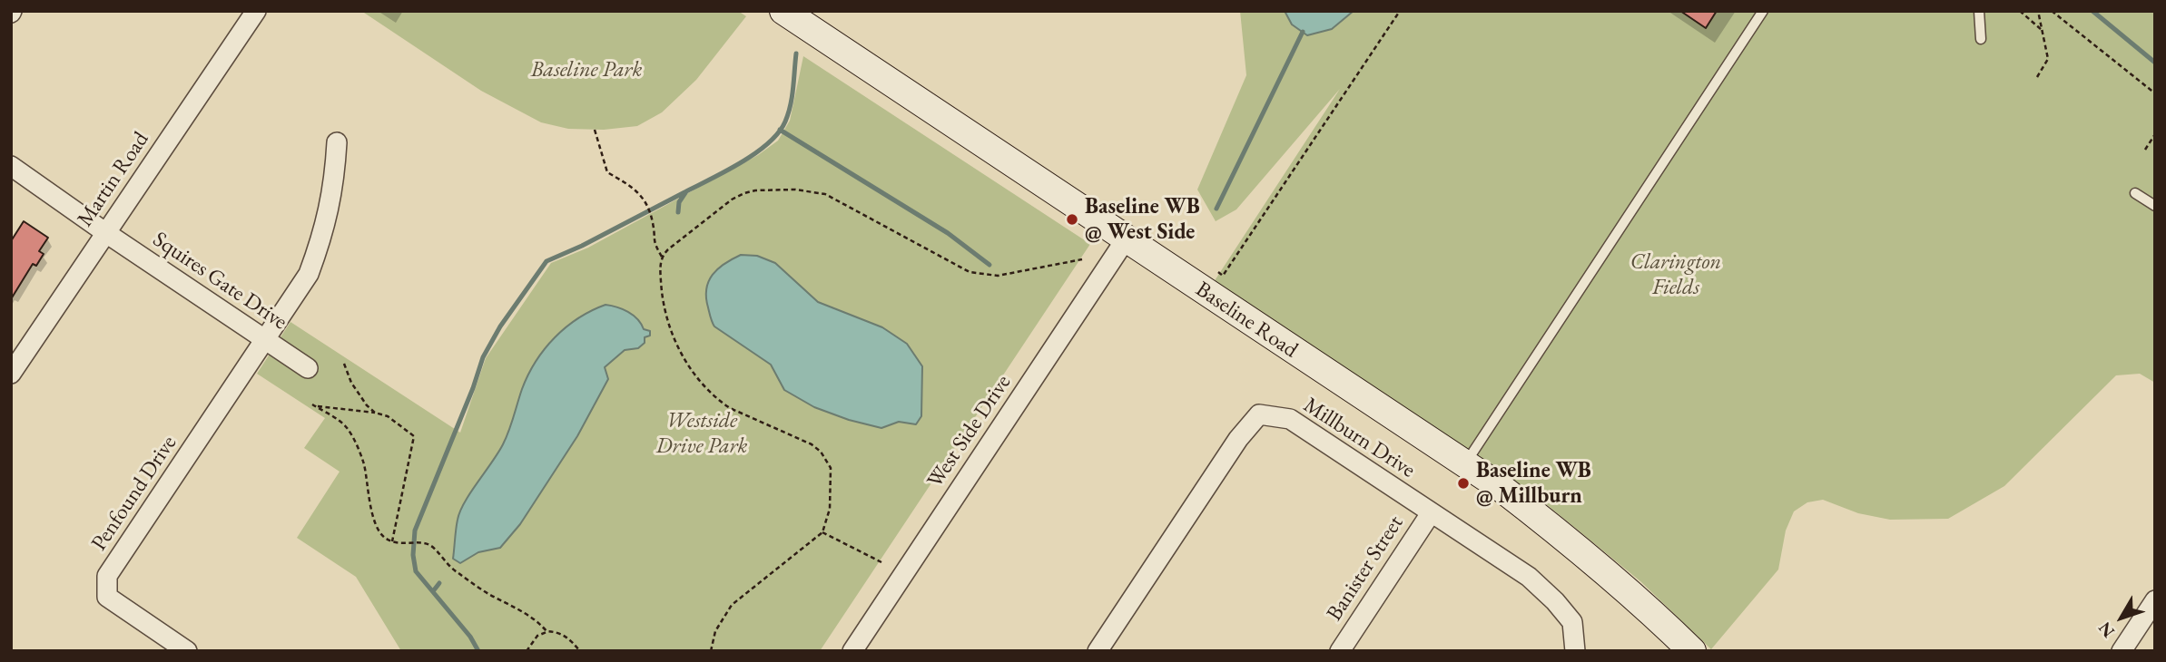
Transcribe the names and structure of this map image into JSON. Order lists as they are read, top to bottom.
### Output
{
  "streets": {
    "street": [
      "Martin Road",
      "Squires Gate Drive",
      "Baseline Road",
      "West Side Drive",
      "Millburn Drive",
      "Penfound Drive",
      "Banister Street"
    ]
  },
  "crossings": [
    ["Martin Road", "Squires Gate Drive"],
    ["Squires Gate Drive", "Penfound Drive"],
    ["Baseline Road", "West Side Drive"],
    ["Millburn Drive", "Banister Street"]
  ],
  "parks": ["Baseline Park", "Clarington Fields", "Westside Drive Park"],
  "places": ["Baseline WB @ West Side", "Baseline WB @ Millburn"],
  "north": "bottom left"
}
